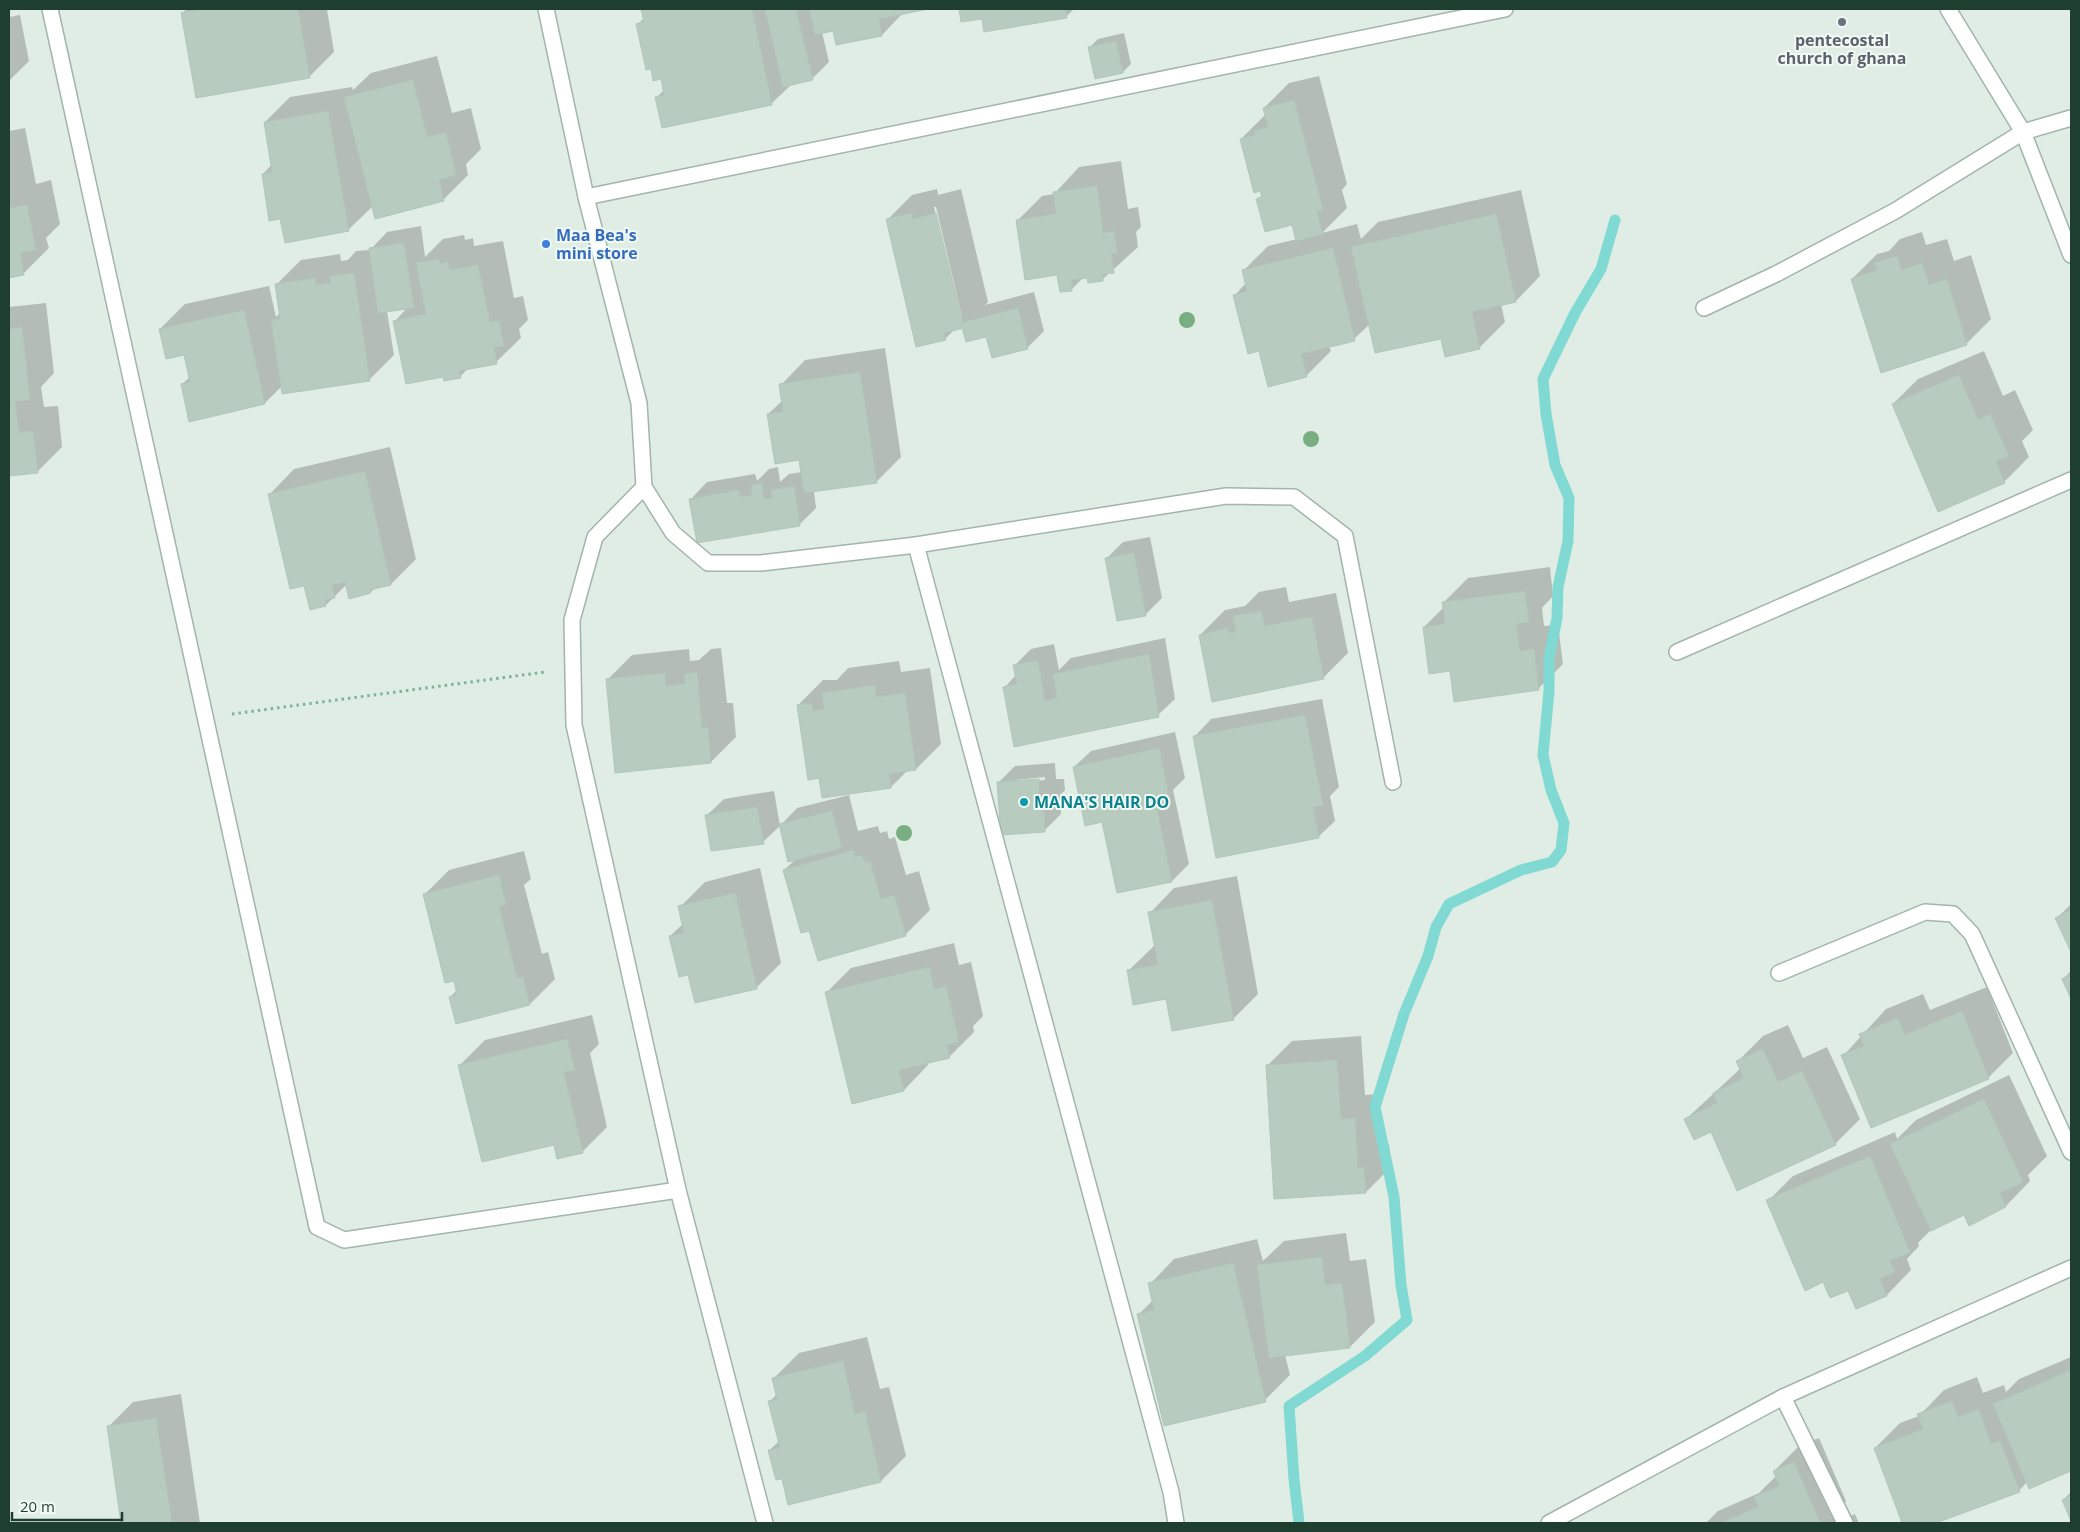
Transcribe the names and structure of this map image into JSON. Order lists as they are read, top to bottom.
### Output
{
  "places": ["pentecostal church of ghana", "Maa Bea's mini store", "MANA'S HAIR DO"],
  "scale_bar": "20 m"
}
